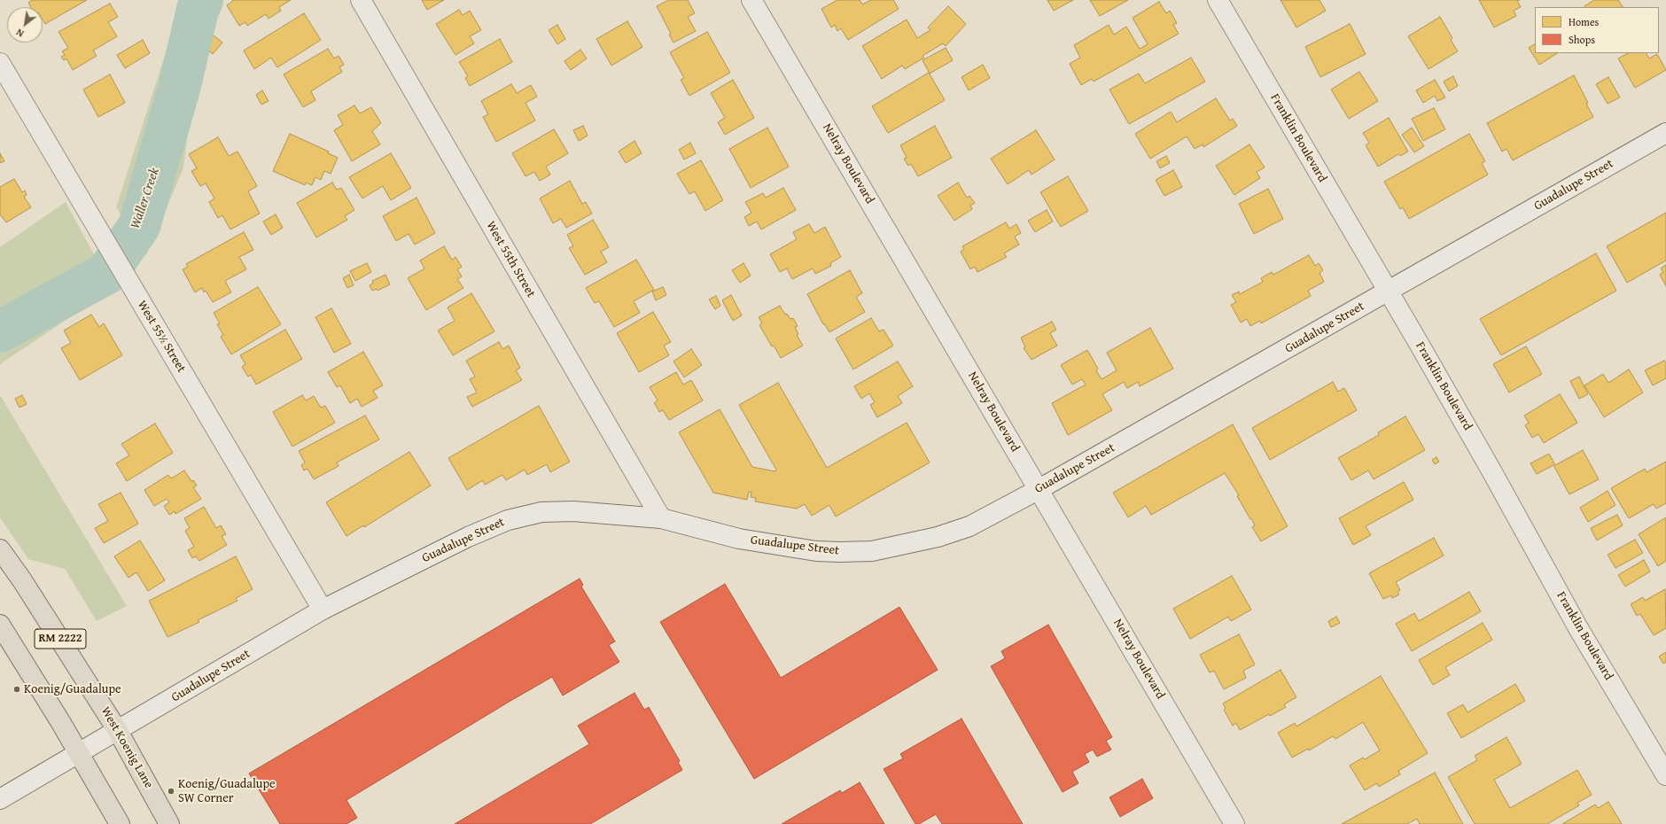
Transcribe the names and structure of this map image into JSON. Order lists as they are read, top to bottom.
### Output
{
  "streets": {
    "main road": ["RM 2222", "West Koenig Lane"],
    "street": [
      "Franklin Boulevard",
      "Nelray Boulevard",
      "Guadalupe Street",
      "West 55th Street",
      "West 55½ Street"
    ]
  },
  "crossings": [
    ["Franklin Boulevard", "Guadalupe Street"],
    ["Nelray Boulevard", "Guadalupe Street"],
    ["Guadalupe Street", "West 55th Street"],
    ["Guadalupe Street", "West 55½ Street"],
    ["Guadalupe Street", "RM 2222"],
    ["Guadalupe Street", "West Koenig Lane"]
  ],
  "water": ["Waller Creek"],
  "places": ["Koenig/Guadalupe", "Koenig/Guadalupe SW Corner"],
  "legend": ["Homes", "Shops"],
  "north": "bottom left"
}
